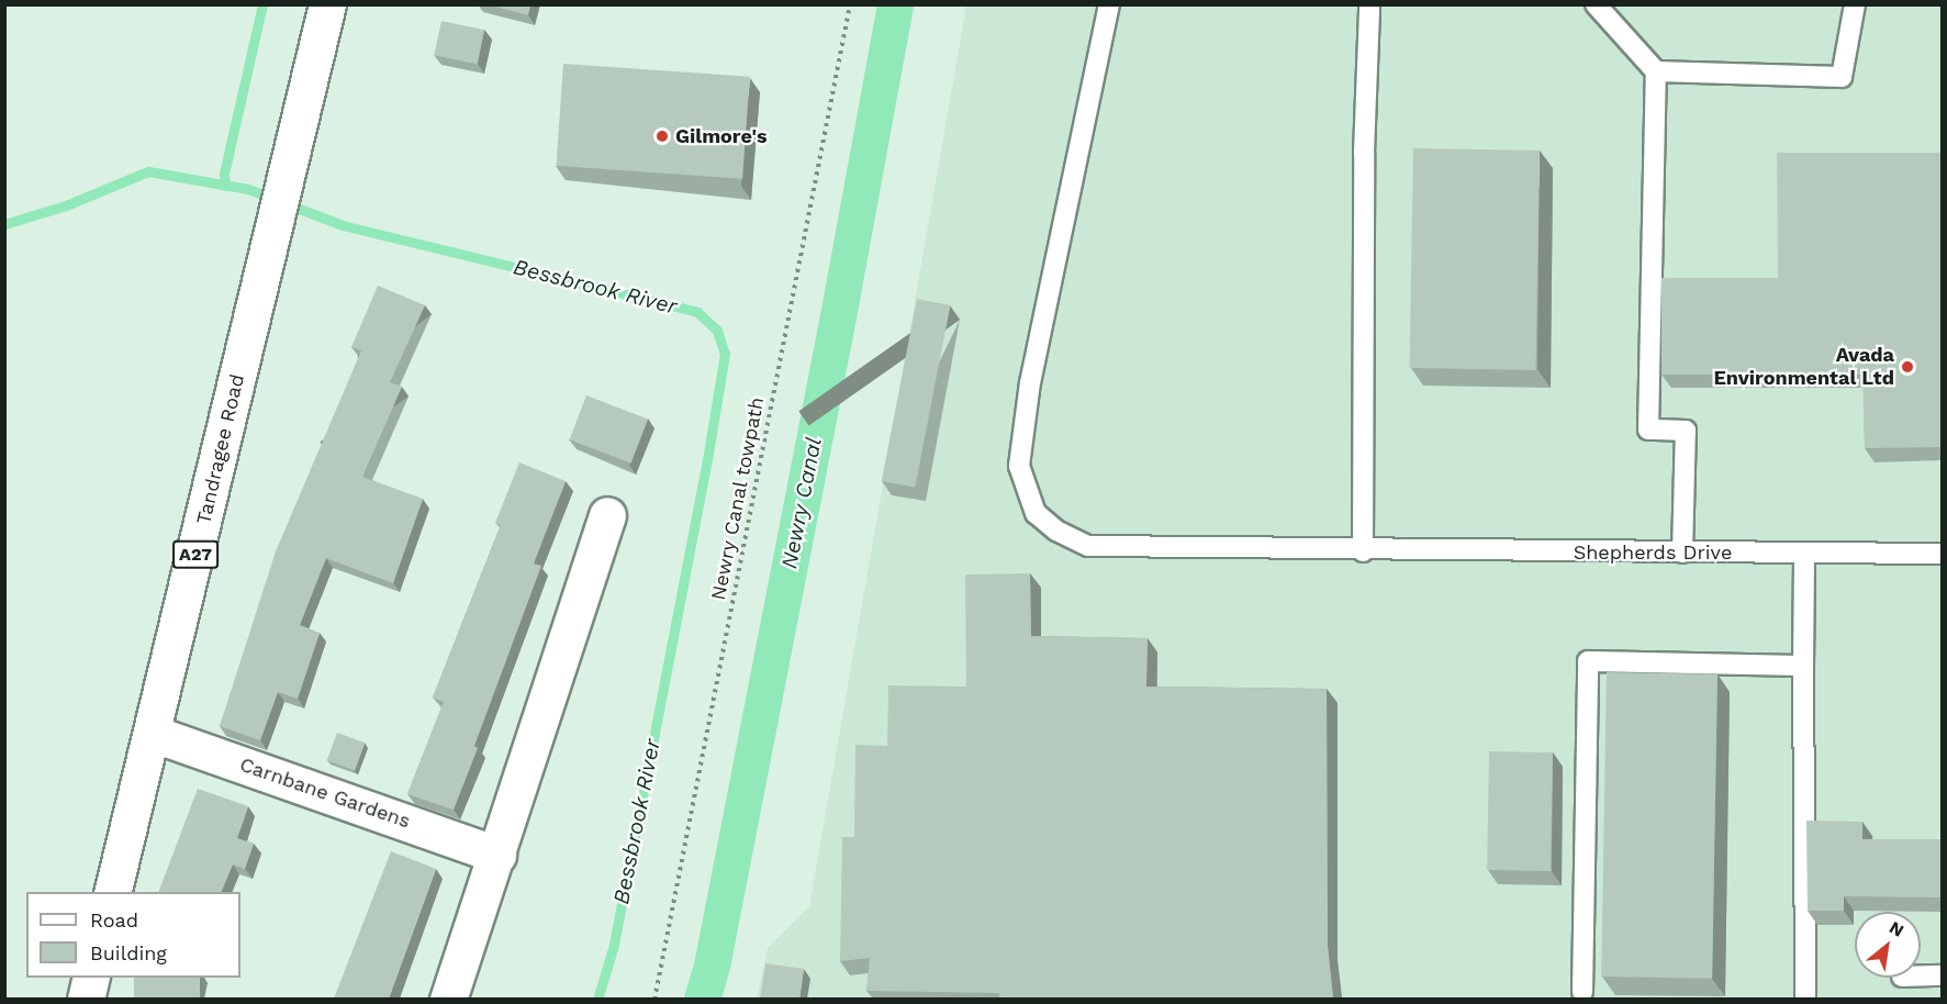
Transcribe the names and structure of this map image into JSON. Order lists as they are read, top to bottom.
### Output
{
  "streets": {
    "main road": ["Tandragee Road", "A27", "Carnbane Gardens"],
    "lane": ["Shepherds Drive"],
    "path": ["Newry Canal towpath"]
  },
  "crossings": [
    ["Tandragee Road", "Carnbane Gardens"]
  ],
  "water": ["Bessbrook River", "Newry Canal"],
  "places": ["Gilmore's", "Avada Environmental Ltd"],
  "legend": ["Road", "Building"],
  "north": "top right"
}
